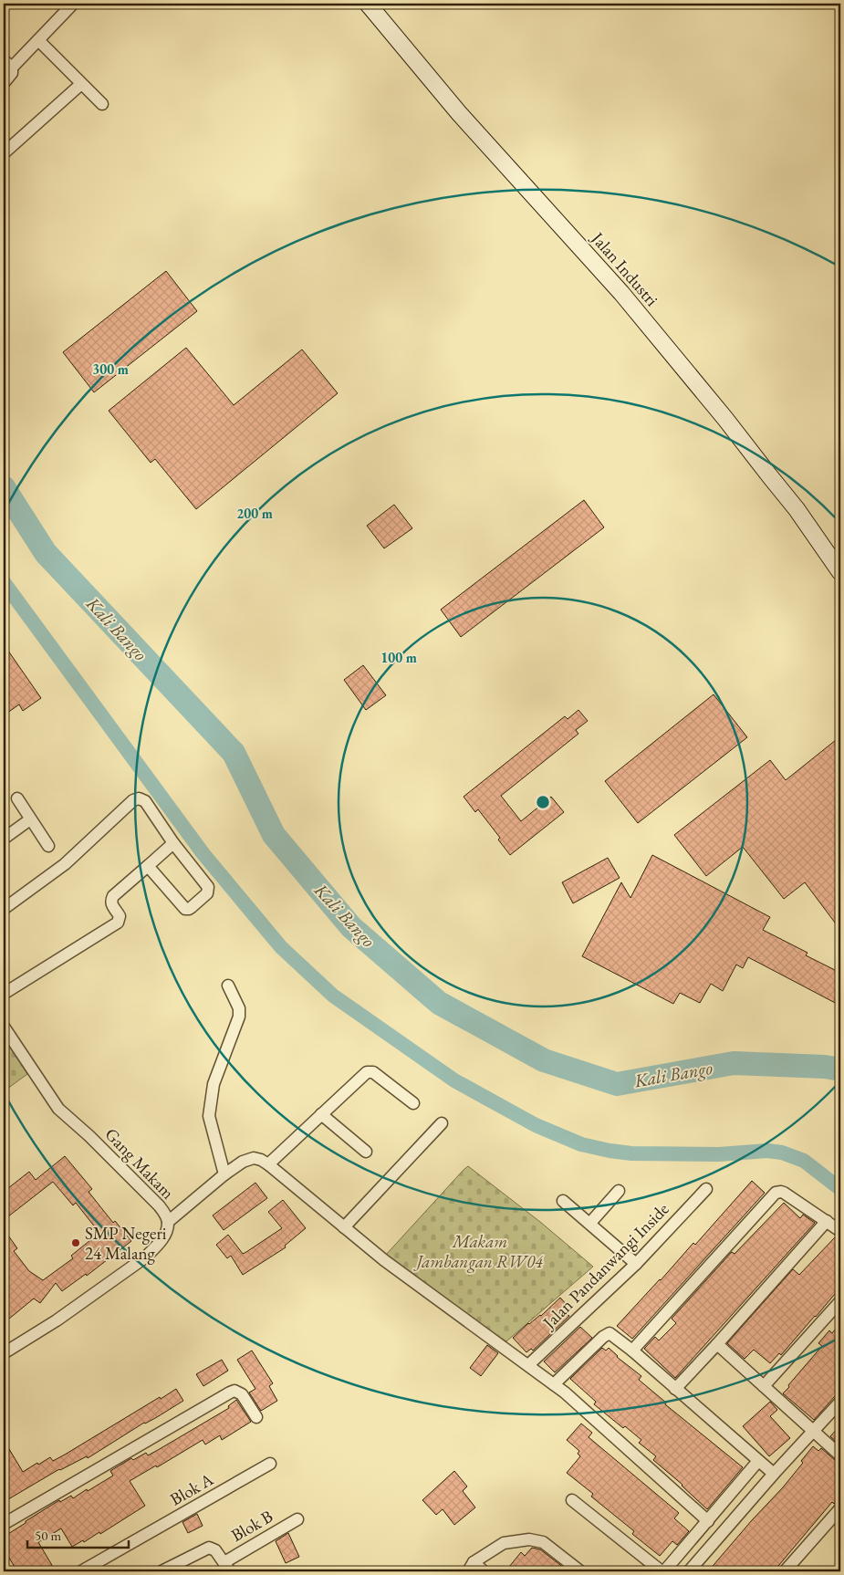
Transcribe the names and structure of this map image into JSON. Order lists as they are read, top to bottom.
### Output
{
  "streets": {
    "street": [
      "Jalan Industri",
      "Gang Makam",
      "Jalan Pandanwangi Inside",
      "Blok A",
      "Blok B"
    ]
  },
  "water": ["Kali Bango"],
  "parks": ["Makam Jambangan RW04"],
  "places": ["SMP Negeri 24 Malang"],
  "scale_bar": "50 m",
  "rings": ["300 m", "200 m", "100 m"]
}
